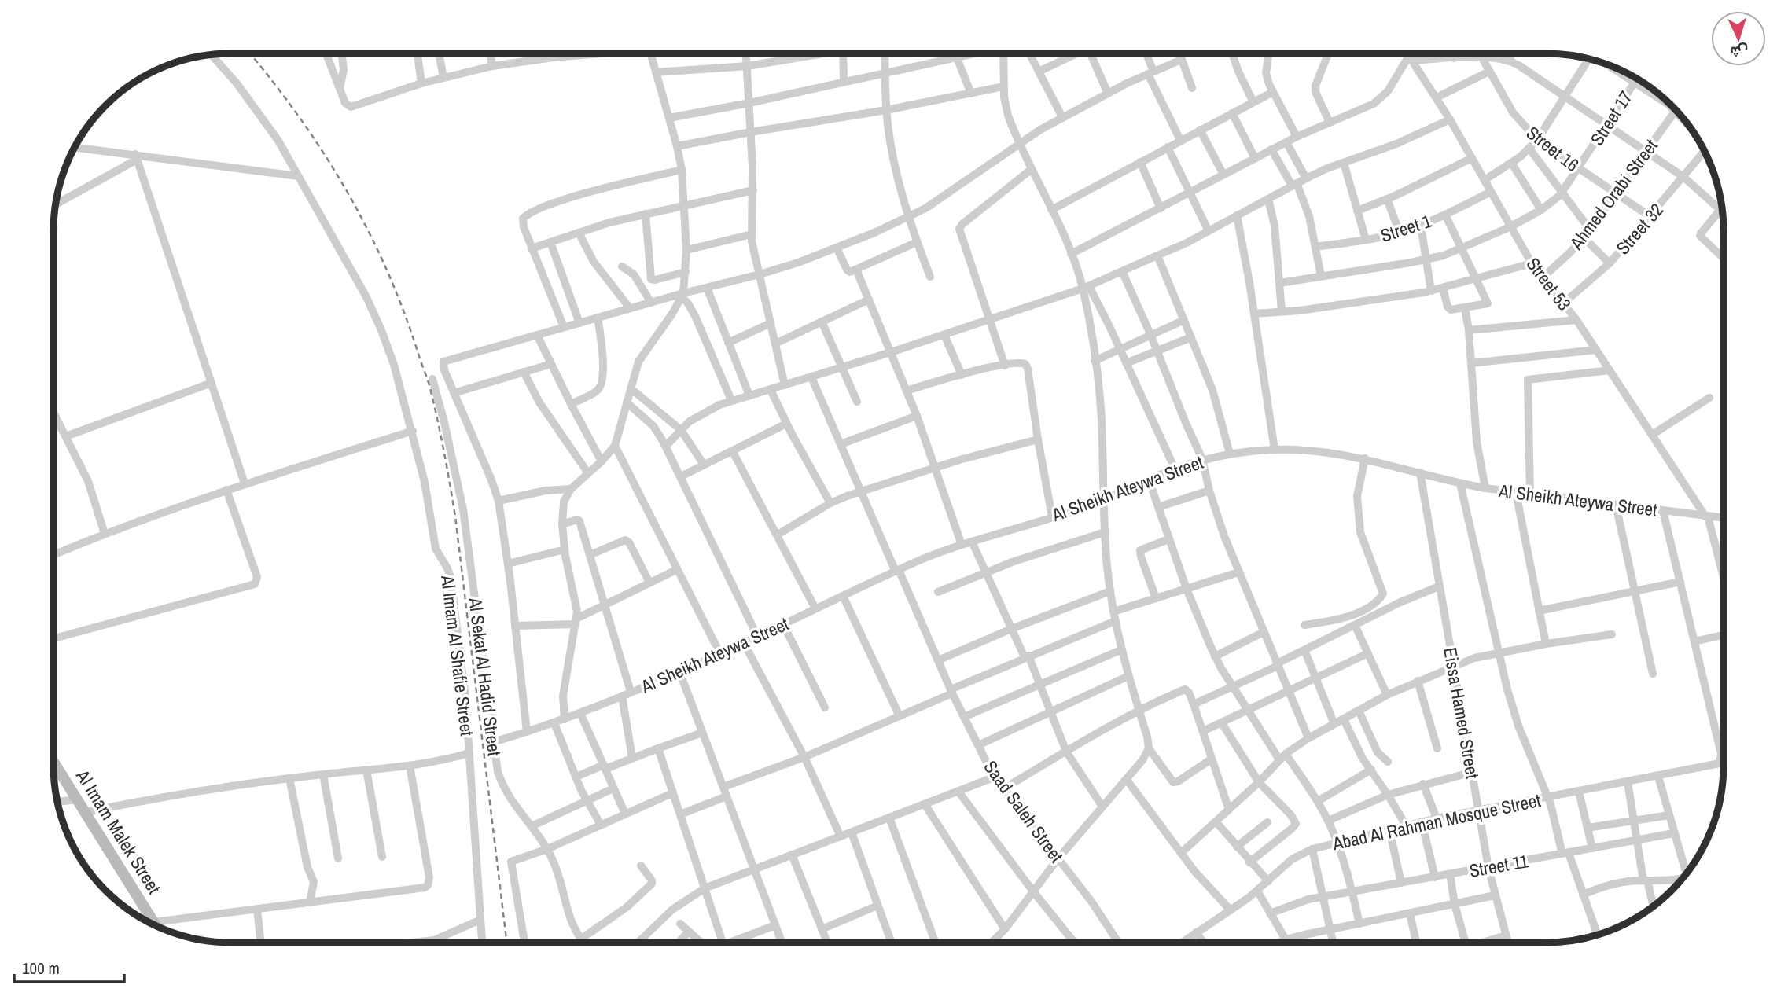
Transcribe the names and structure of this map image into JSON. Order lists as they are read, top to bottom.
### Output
{
  "streets": {
    "street": [
      "Street 17",
      "Street 16",
      "Ahmed Orabi Street",
      "Street 1",
      "Street 32",
      "Street 53",
      "Al Sheikh Ateywa Street",
      "Al Imam Al Shafie Street",
      "Al Sekat Al Hadid Street",
      "Eissa Hamed Street",
      "Saad Saleh Street",
      "Abad Al Rahman Mosque Street",
      "Al Imam Malek Street",
      "Street 11"
    ]
  },
  "crossings": [
    ["Street 17", "Street 16"],
    ["Street 17", "Street 53"],
    ["Street 16", "Ahmed Orabi Street"],
    ["Street 16", "Street 32"],
    ["Ahmed Orabi Street", "Street 53"],
    ["Street 1", "Street 53"],
    ["Street 32", "Street 53"],
    ["Street 53", "Al Sheikh Ateywa Street"],
    ["Al Sheikh Ateywa Street", "Al Sekat Al Hadid Street"],
    ["Al Sheikh Ateywa Street", "Eissa Hamed Street"],
    ["Al Sheikh Ateywa Street", "Saad Saleh Street"],
    ["Eissa Hamed Street", "Abad Al Rahman Mosque Street"],
    ["Eissa Hamed Street", "Street 11"]
  ],
  "scale_bar": "100 m",
  "north": "bottom"
}
